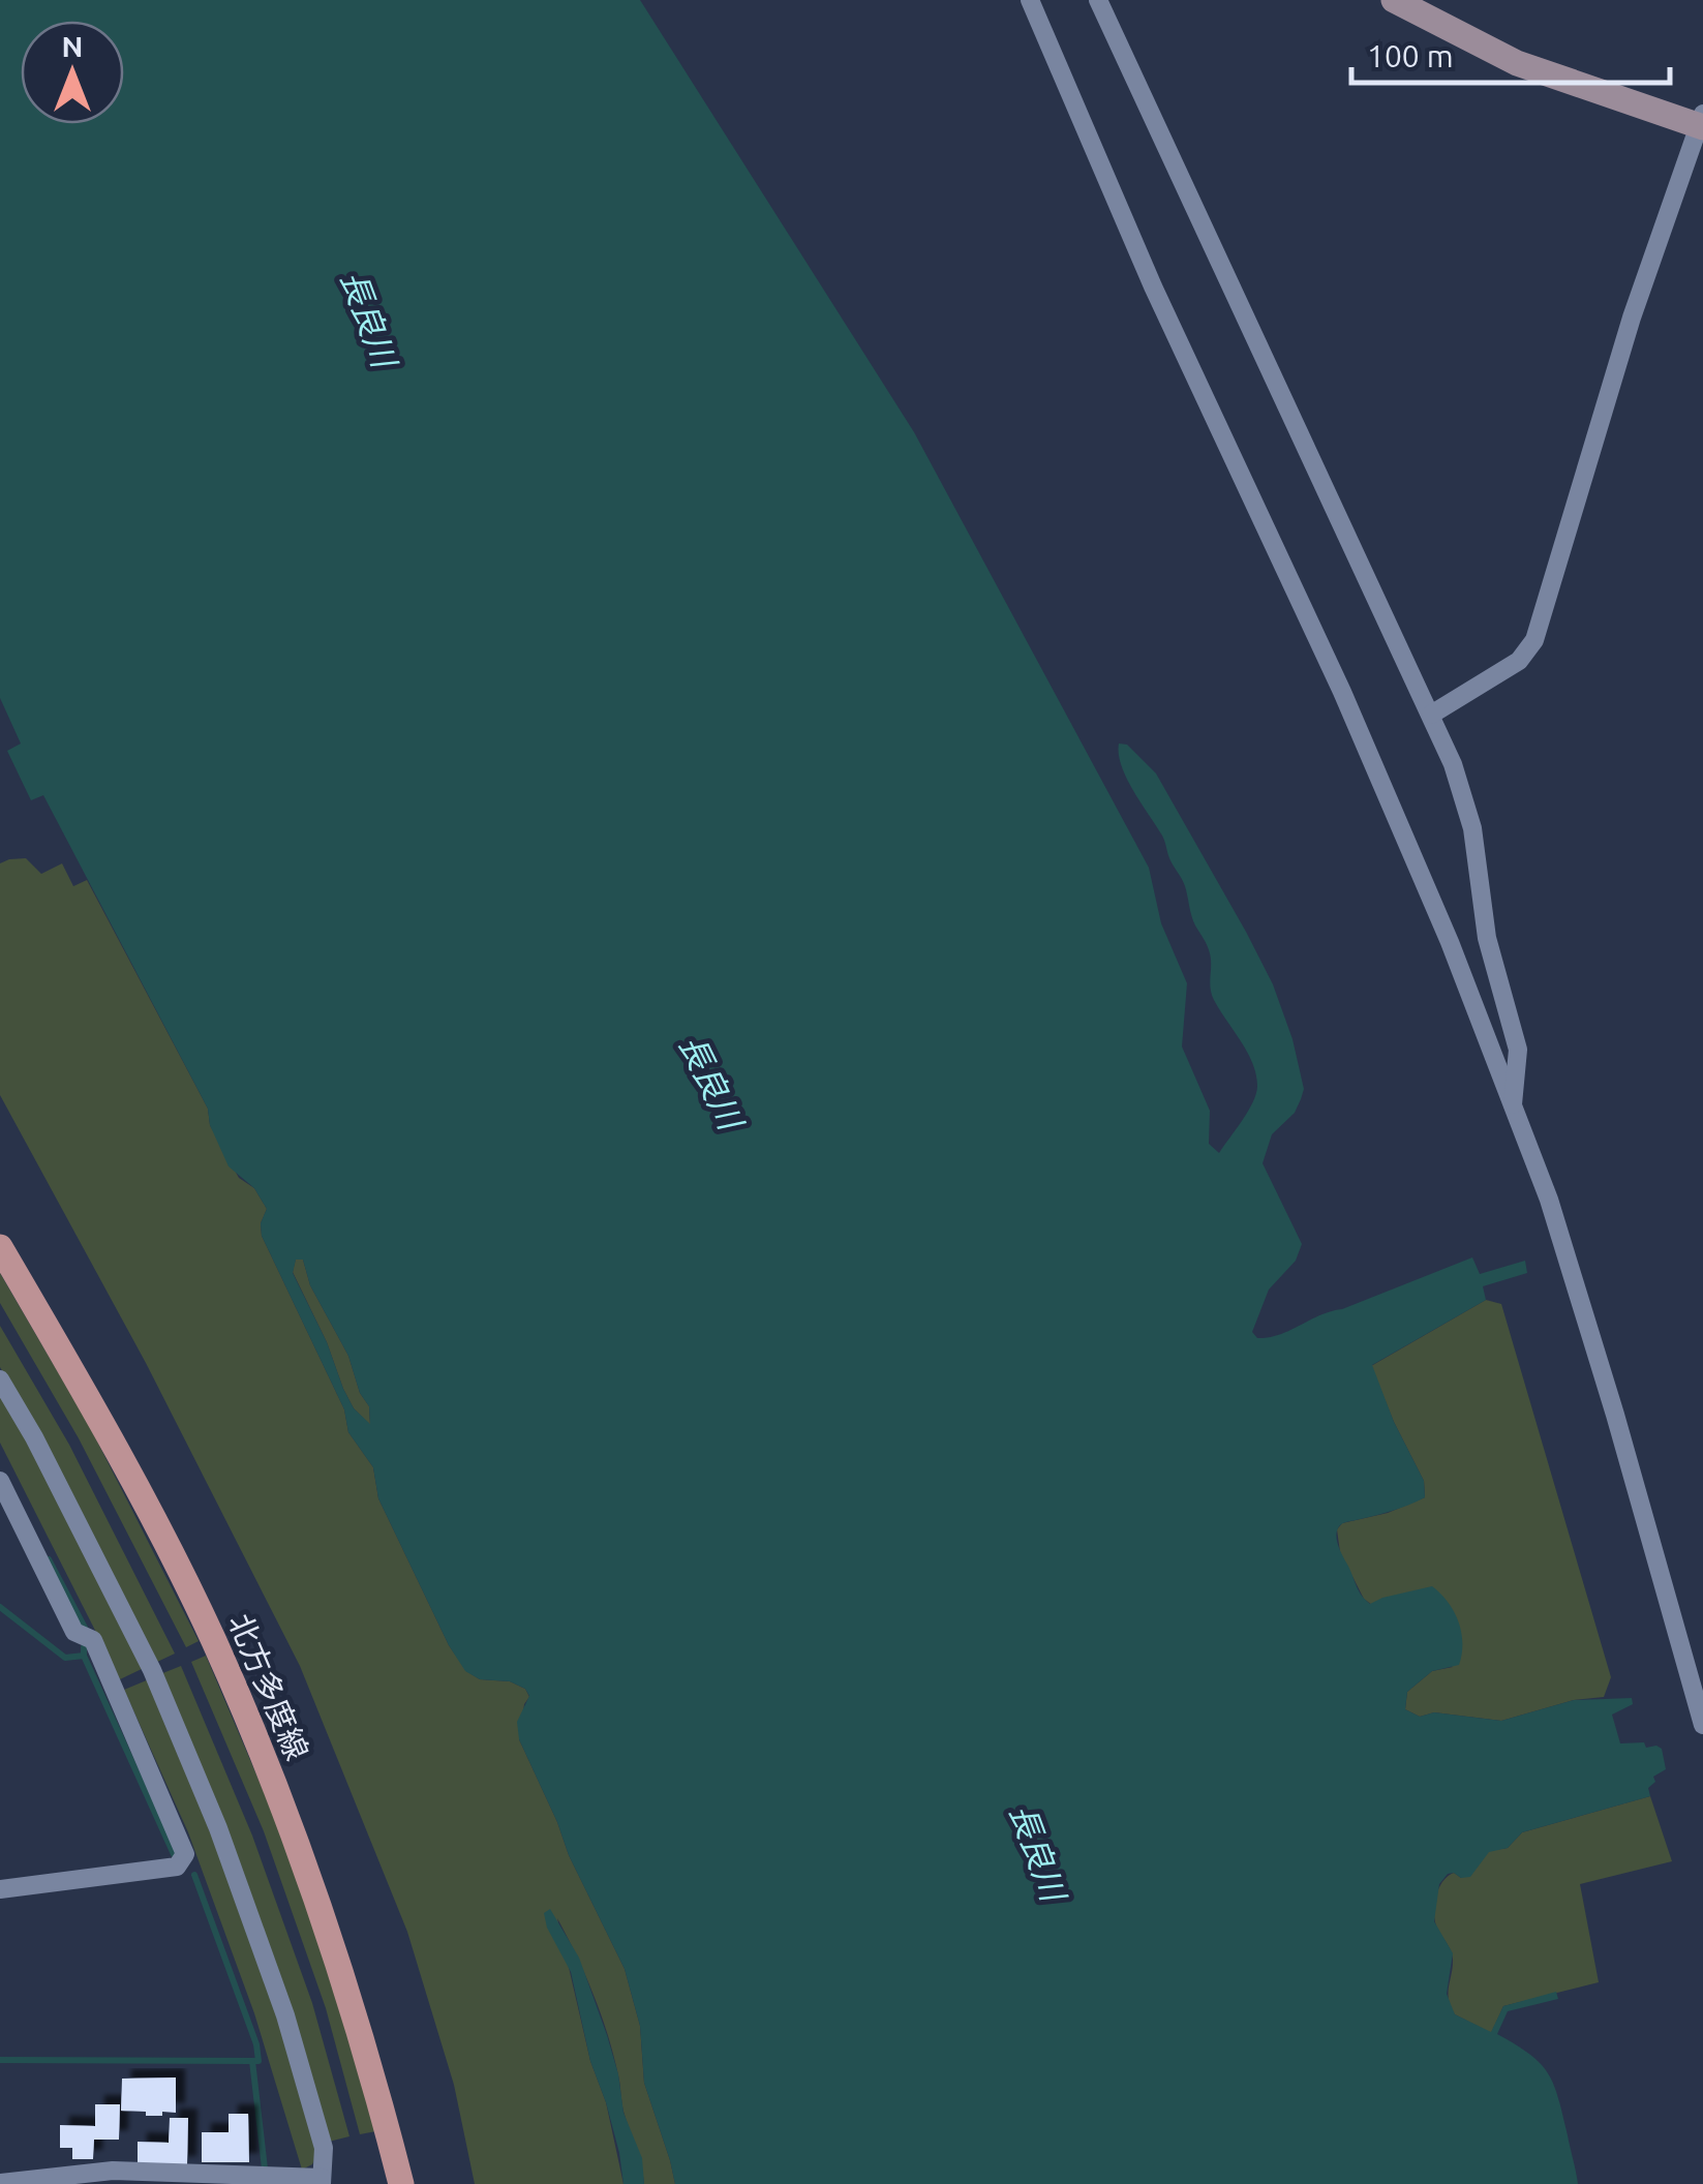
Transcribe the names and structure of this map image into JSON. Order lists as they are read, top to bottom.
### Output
{
  "streets": {
    "main road": ["北方多度線"]
  },
  "water": ["長良川"],
  "scale_bar": "100 m",
  "north": "top"
}
